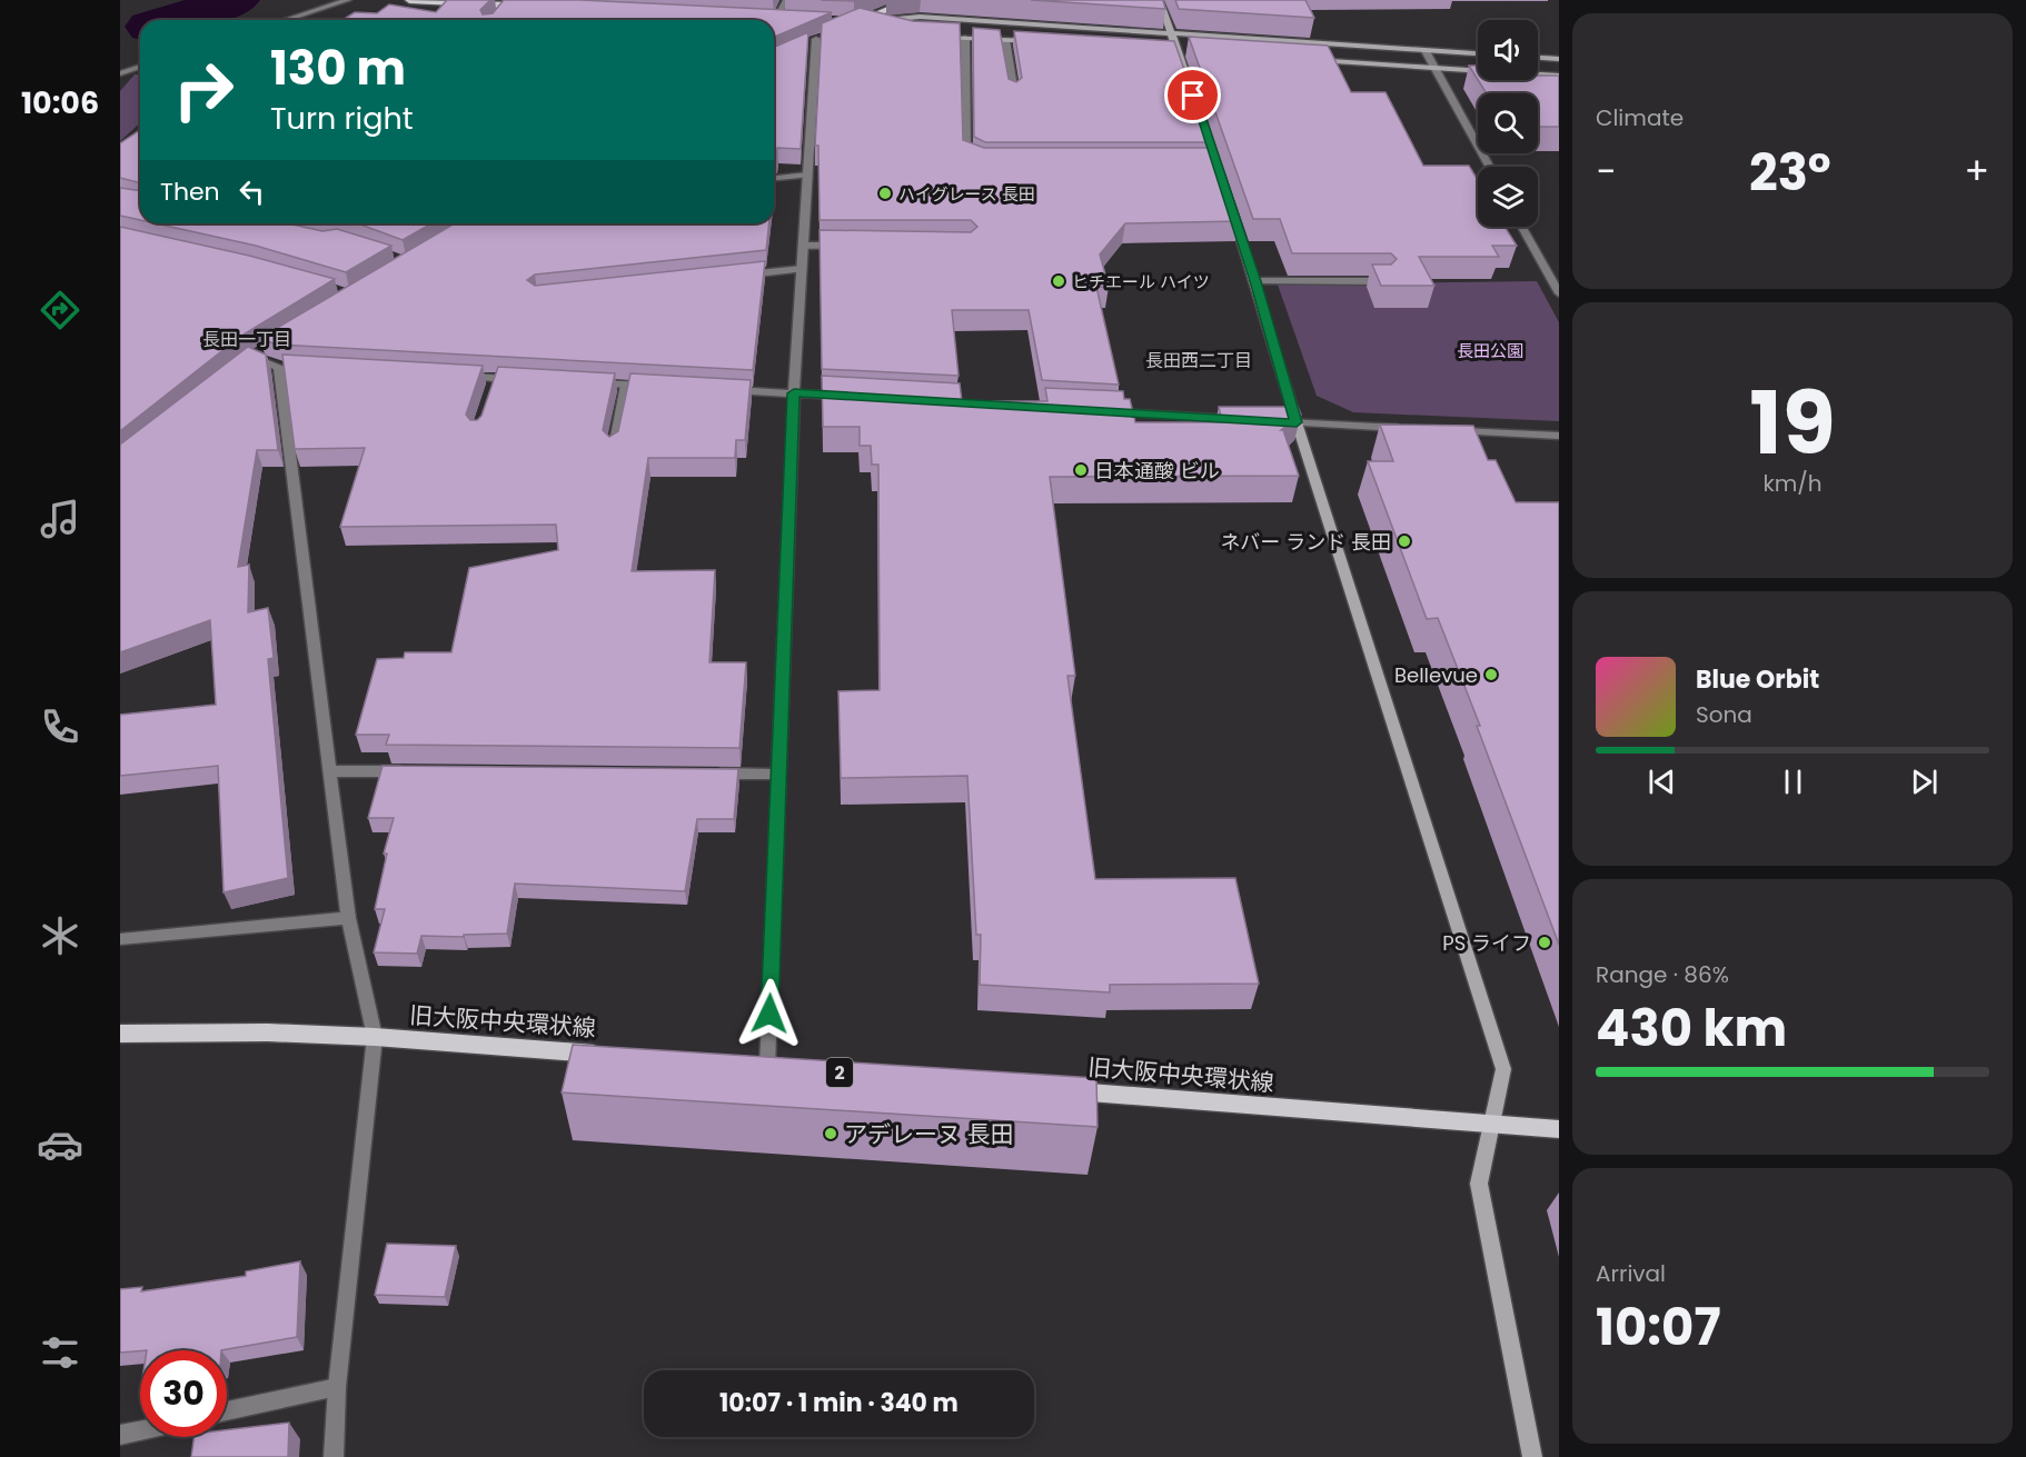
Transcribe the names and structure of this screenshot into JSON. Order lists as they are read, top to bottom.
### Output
{
  "streets": {
    "main road": ["旧大阪中央環状線"]
  },
  "districts": ["長田一丁目", "長田西二丁目"],
  "parks": ["長田公園"],
  "places": [
    "ハイグレース 長田",
    "ヒチエール ハイツ",
    "日本通酸 ビル",
    "ネバー ランド 長田",
    "Bellevue",
    "PS ライフ",
    "アデレーヌ 長田"
  ],
  "page": {
    "tabs": "10:06",
    "tile": [
      "Climate",
      ["19", "km/h"],
      ["Range · 86%", "430 km"],
      ["Arrival", "10:07"]
    ],
    "turn": ["130 m", "Turn right"],
    "heat": ["−", "23°", "+"],
    "then": "Then",
    "song": ["Blue Orbit", "Sona"],
    "limit": "30",
    "trip": "10:07 · 1 min · 340 m"
  }
}
